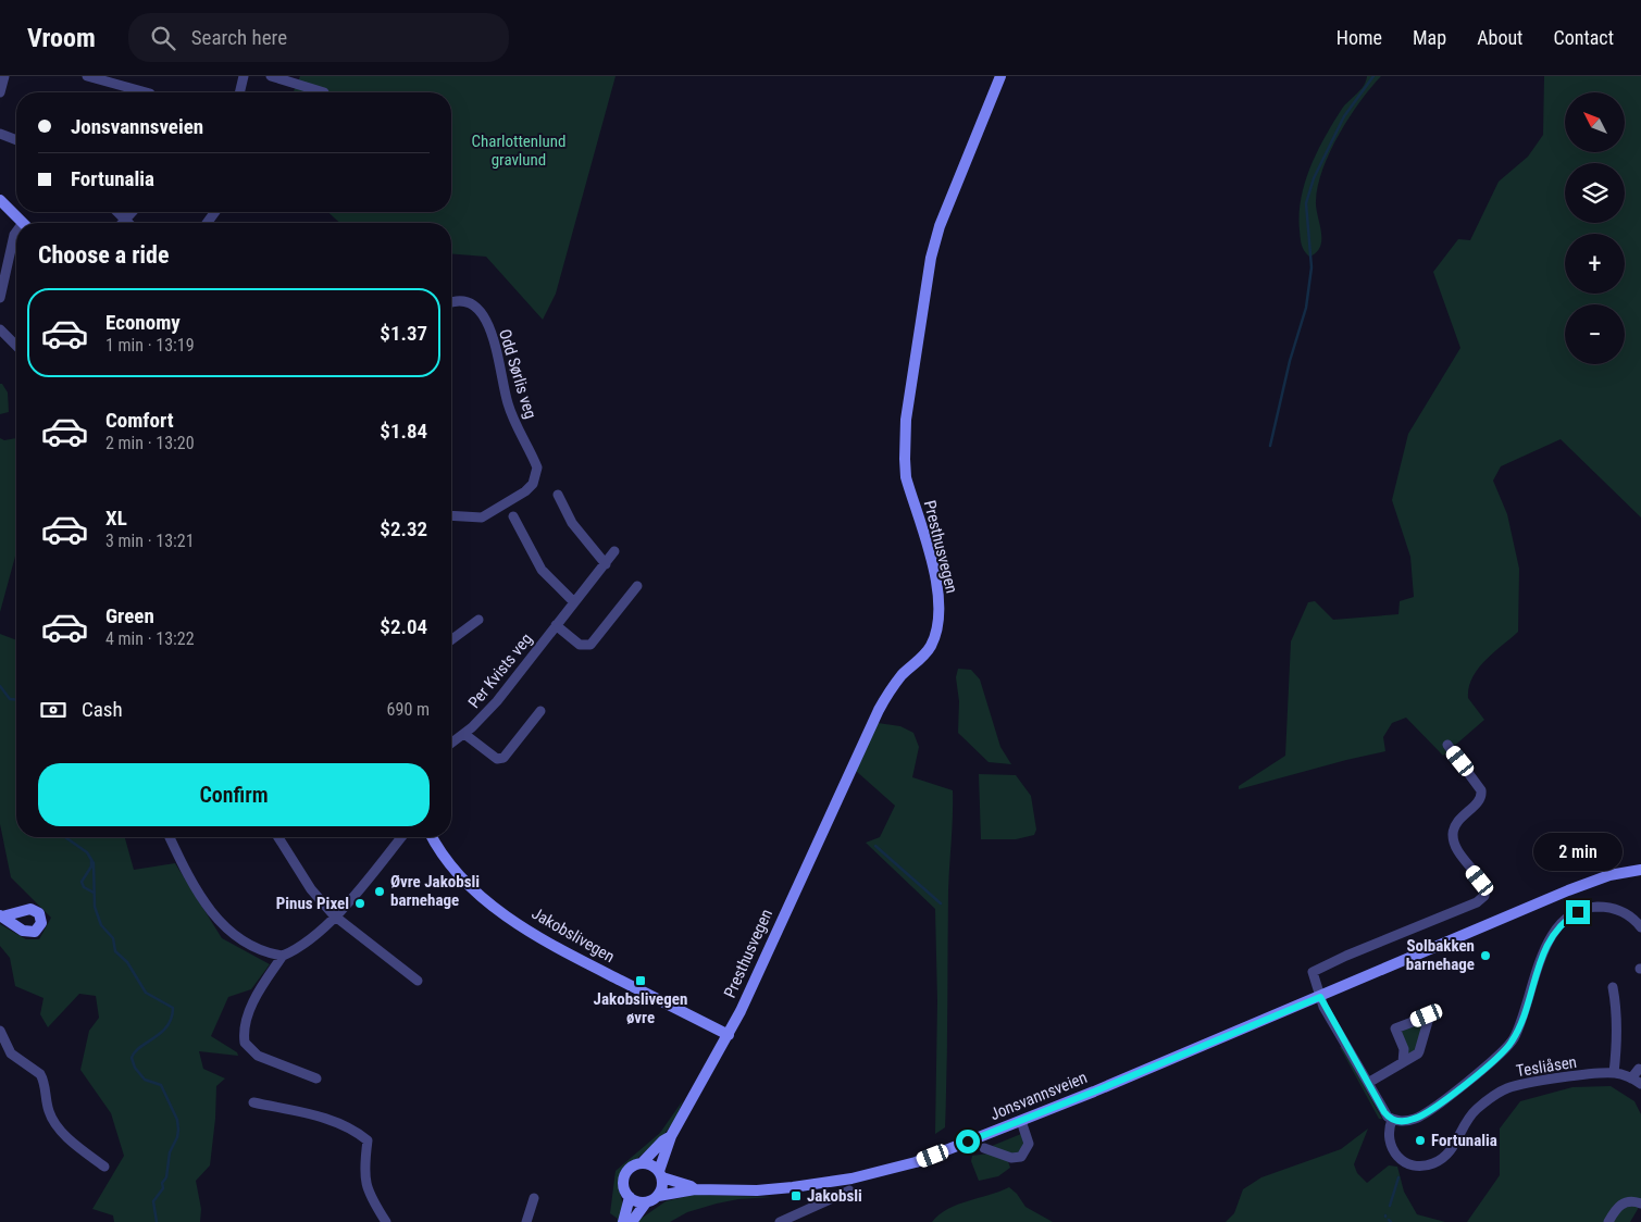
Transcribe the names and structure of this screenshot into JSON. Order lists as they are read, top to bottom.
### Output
{
  "streets": {
    "street": [
      "Odd Sørlis veg",
      "Presthusvegen",
      "Per Kvists veg",
      "Jakobslivegen",
      "Tesliåsen",
      "Jonsvannsveien"
    ]
  },
  "crossings": [
    ["Presthusvegen", "Jakobslivegen"],
    ["Presthusvegen", "Jonsvannsveien"]
  ],
  "parks": ["Charlottenlund gravlund"],
  "places": {
    "other": [
      "Øvre Jakobsli barnehage",
      "Pinus Pixel",
      "Solbakken barnehage",
      "Fortunalia"
    ],
    "transit": ["Jakobslivegen øvre", "Jakobsli"]
  },
  "north": "top left",
  "page": {
    "header": "Vroom",
    "search": "Search here",
    "nav": [
      "Home",
      "Map",
      "About",
      "Contact"
    ],
    "map_buttons": ["+", "−"],
    "banner": ["Jonsvannsveien", "Fortunalia"],
    "heading": "Choose a ride",
    "list": [
      {
        "name": "Economy",
        "note": "1 min · 13:19",
        "value": "$1.37"
      },
      {
        "name": "Comfort",
        "note": "2 min · 13:20",
        "value": "$1.84"
      },
      {
        "name": "XL",
        "note": "3 min · 13:21",
        "value": "$2.32"
      },
      {
        "name": "Green",
        "note": "4 min · 13:22",
        "value": "$2.04"
      }
    ],
    "pay": ["Cash", "690 m"],
    "buttons": "Confirm",
    "bubble": "2 min"
  }
}
